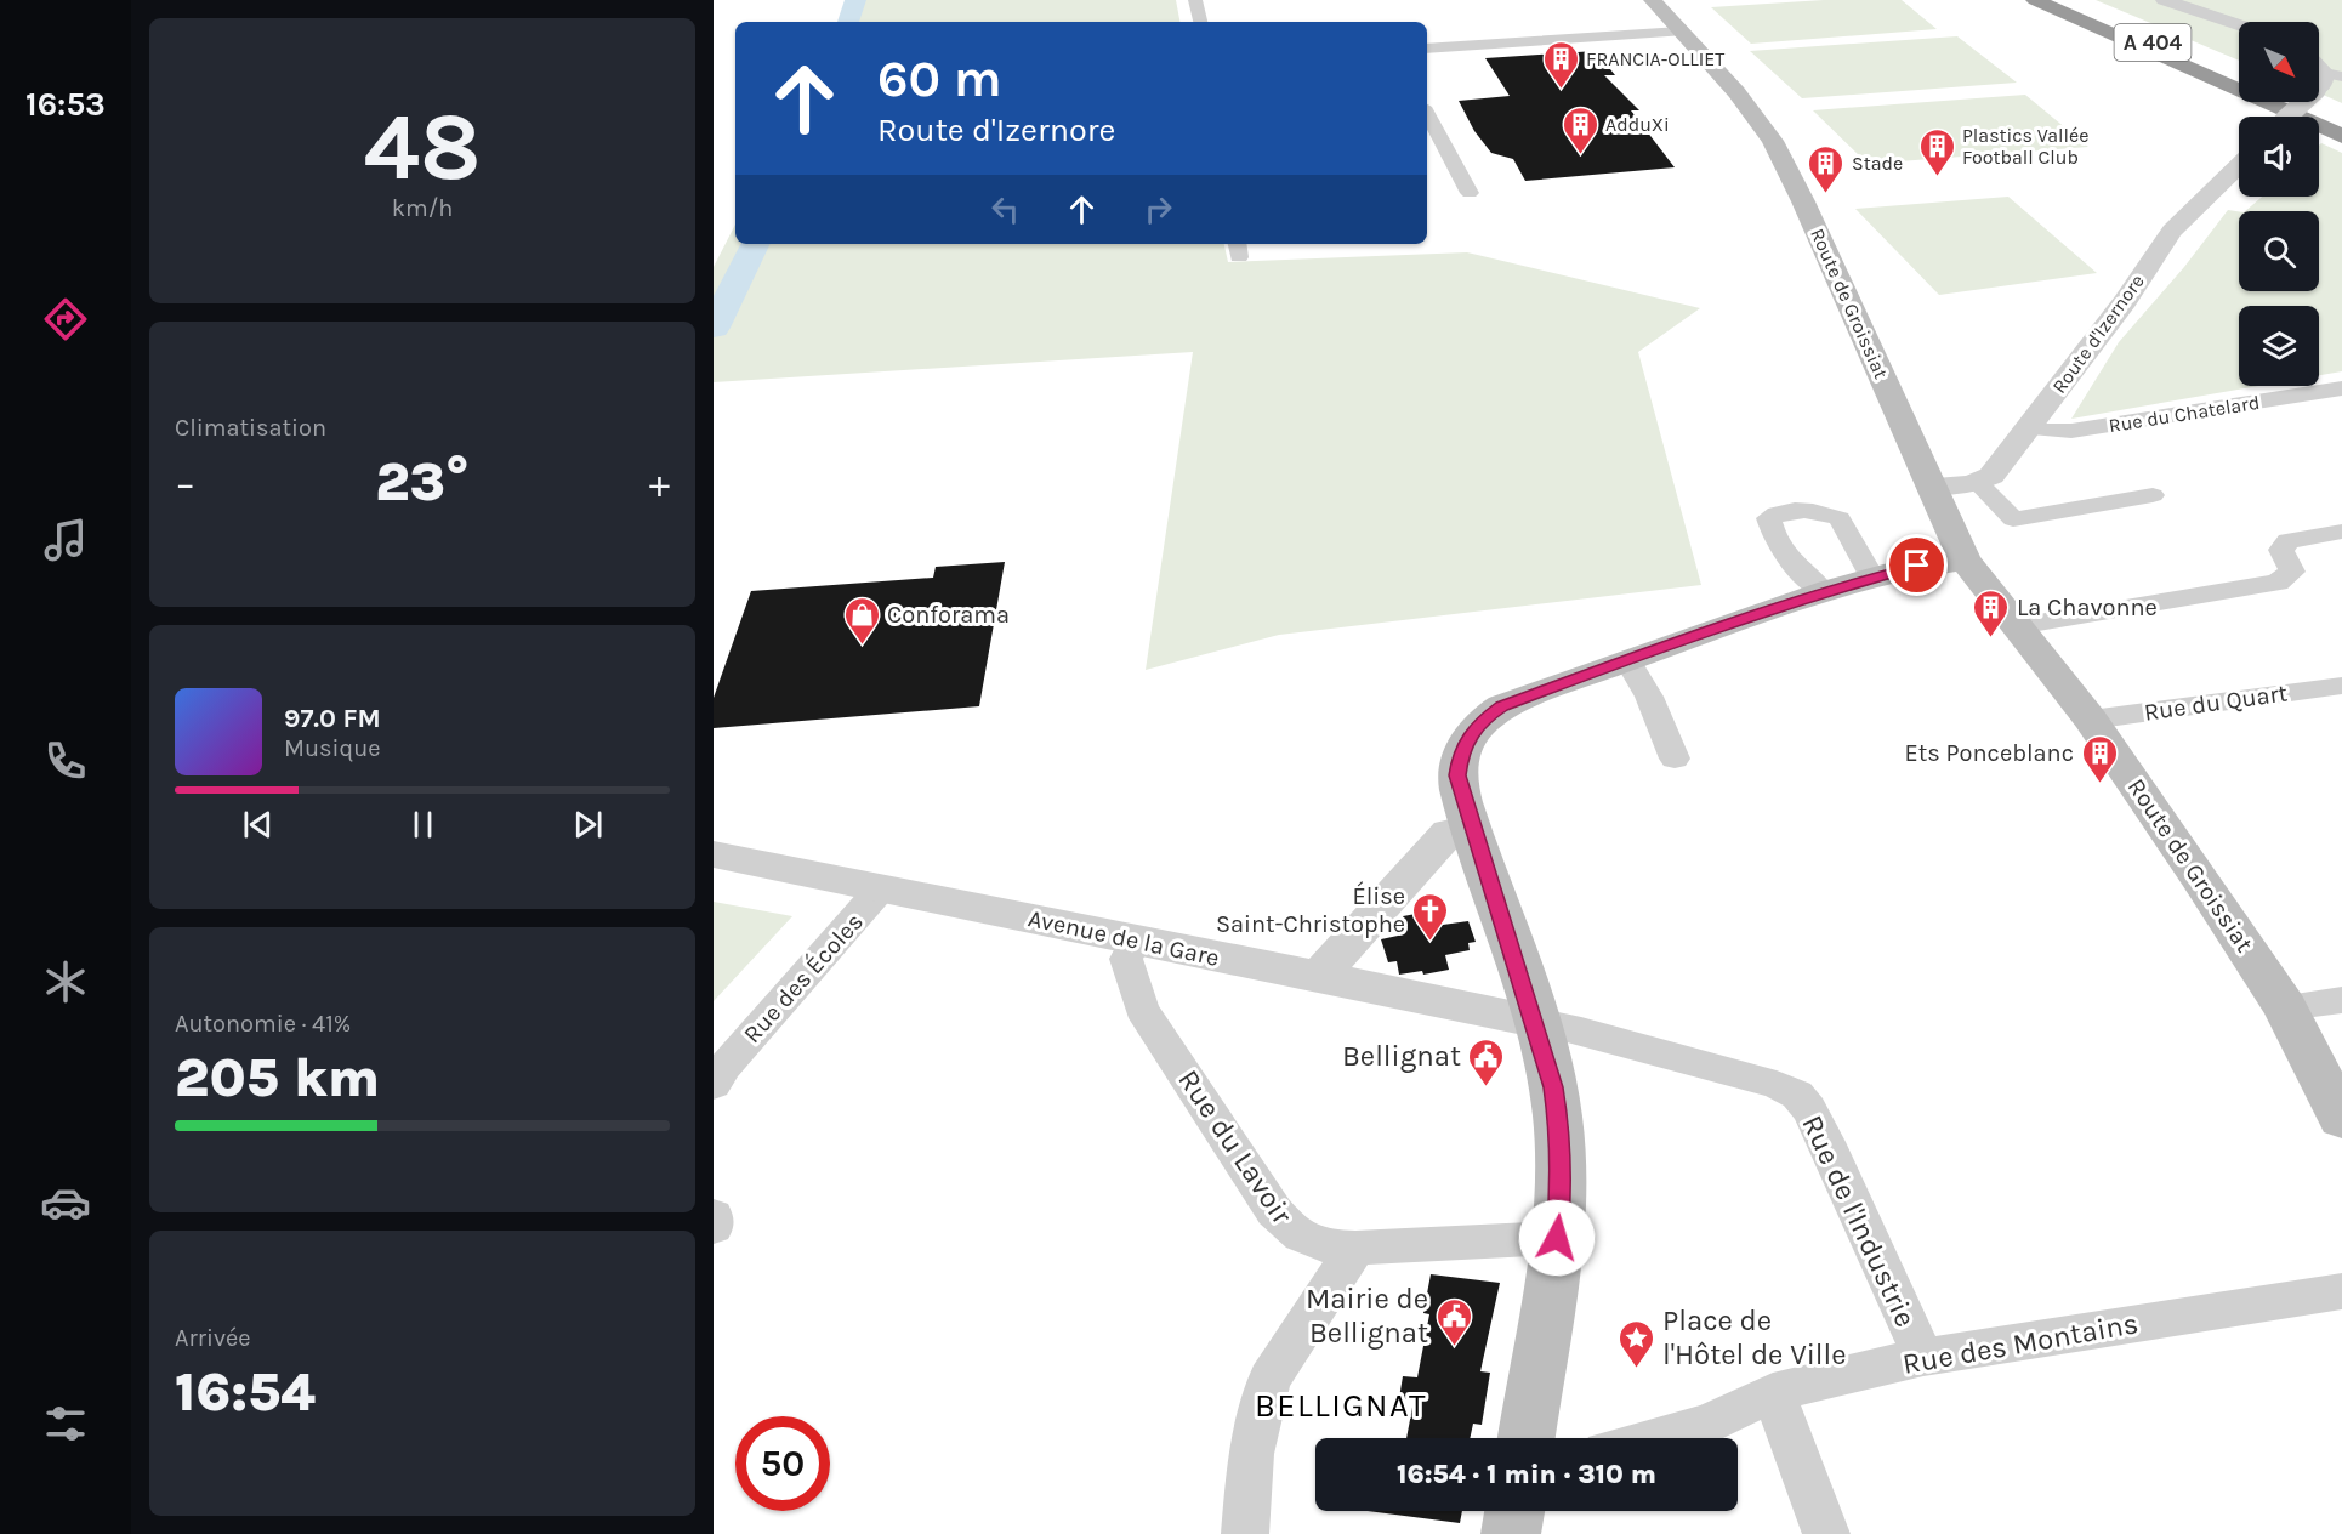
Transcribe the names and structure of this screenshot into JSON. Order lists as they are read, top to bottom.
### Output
{
  "streets": {
    "highway": ["A 404"],
    "main road": ["Route de Groissiat"],
    "street": [
      "Route d'Izernore",
      "Rue du Chatelard",
      "Rue du Quart",
      "Avenue de la Gare",
      "Rue des Écoles",
      "Rue du Lavoir",
      "Rue de l'Industrie",
      "Rue des Montains"
    ]
  },
  "crossings": [
    ["Route de Groissiat", "Rue du Quart"],
    ["Route d'Izernore", "Rue du Chatelard"],
    ["Avenue de la Gare", "Rue des Écoles"],
    ["Avenue de la Gare", "Rue du Lavoir"],
    ["Avenue de la Gare", "Rue de l'Industrie"],
    ["Rue de l'Industrie", "Rue des Montains"]
  ],
  "districts": ["BELLIGNAT"],
  "places": {
    "building": [
      "FRANCIA-OLLIET",
      "AdduXi",
      "Plastics Vallée Football Club",
      "Stade",
      "La Chavonne",
      "Ets Ponceblanc"
    ],
    "shop": ["Conforama"],
    "church": ["Élise Saint-Christophe"],
    "public building": ["Bellignat", "Mairie de Bellignat"],
    "place": ["Place de l'Hôtel de Ville"]
  },
  "north": "bottom right",
  "page": {
    "tabs": "16:53",
    "tile": [
      ["48", "km/h"],
      "Climatisation",
      ["Autonomie · 41%", "205 km"],
      ["Arrivée", "16:54"]
    ],
    "turn": ["60 m", "Route d'Izernore"],
    "heat": ["−", "23°", "+"],
    "song": ["97.0 FM", "Musique"],
    "limit": "50",
    "trip": "16:54 · 1 min · 310 m"
  }
}
